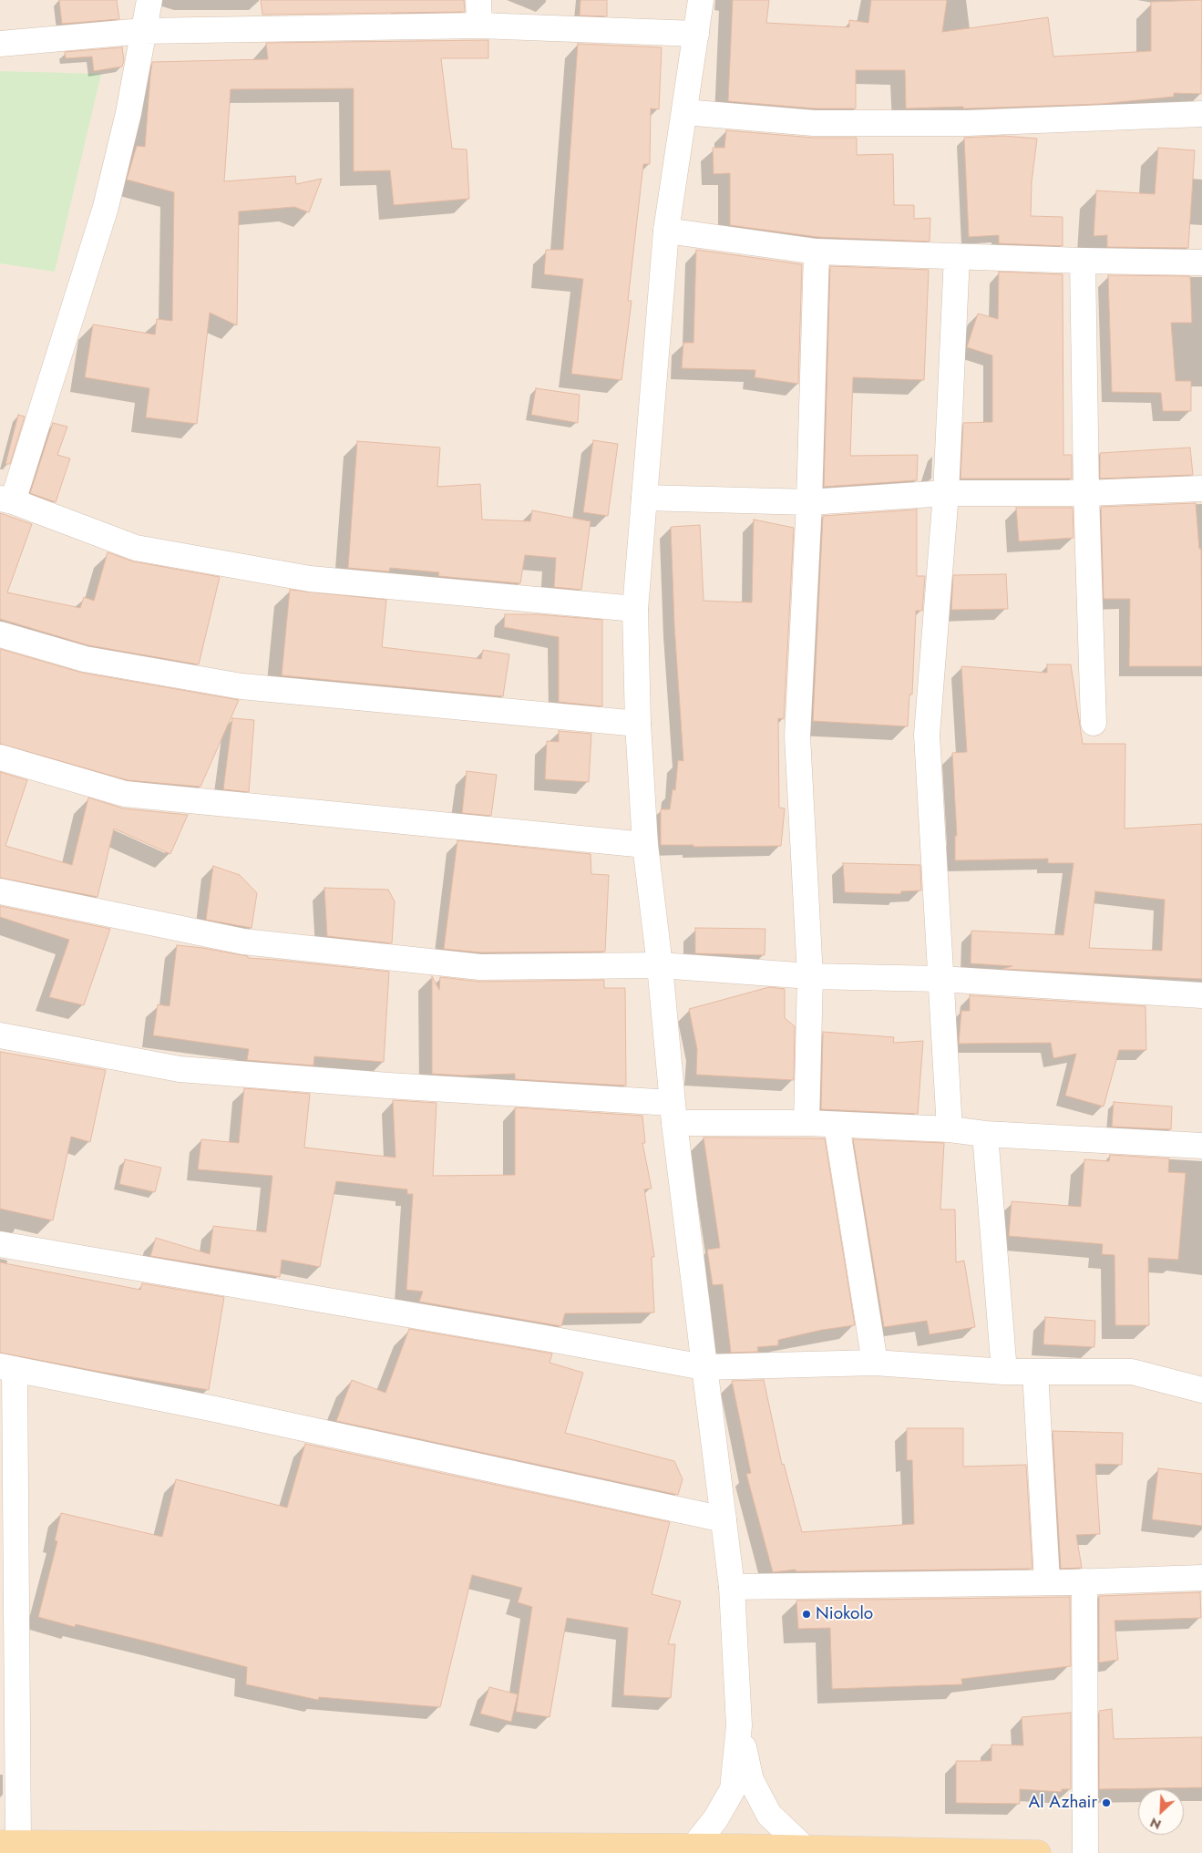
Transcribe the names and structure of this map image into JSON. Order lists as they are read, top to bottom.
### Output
{
  "places": ["Niokolo", "Al Azhair"],
  "north": "bottom left"
}
